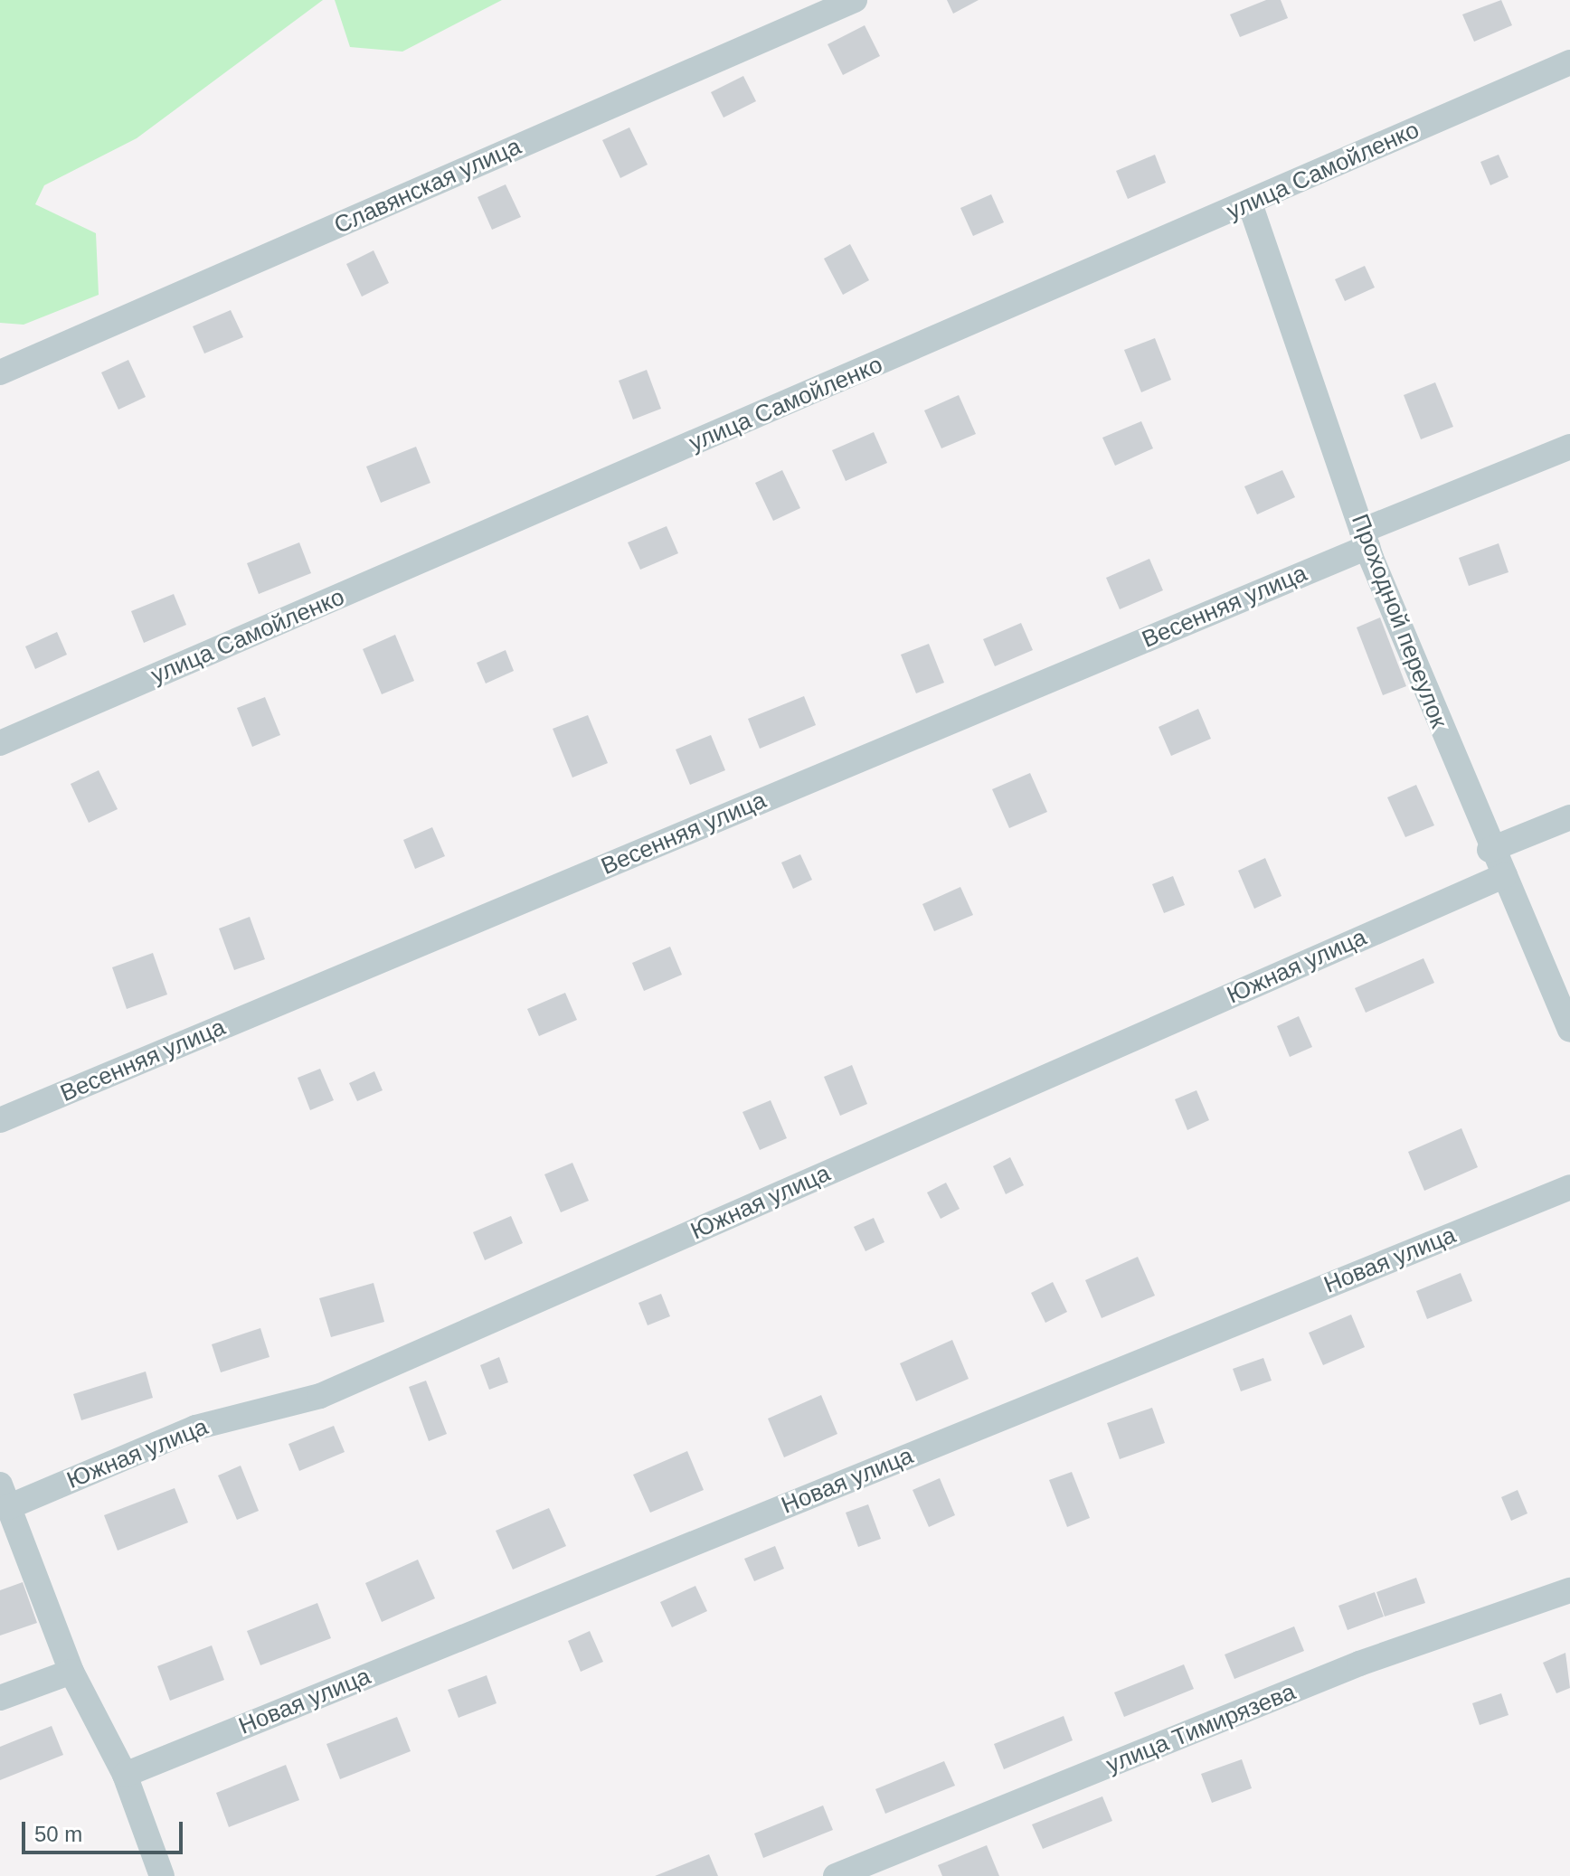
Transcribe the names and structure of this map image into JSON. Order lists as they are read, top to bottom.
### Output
{
  "streets": {
    "street": [
      "улица Самойленко",
      "Славянская улица",
      "Весенняя улица",
      "Проходной переулок",
      "Южная улица",
      "Новая улица",
      "улица Тимирязева"
    ]
  },
  "crossings": [
    ["улица Самойленко", "Проходной переулок"],
    ["Весенняя улица", "Проходной переулок"],
    ["Проходной переулок", "Южная улица"]
  ],
  "scale_bar": "50 m"
}
